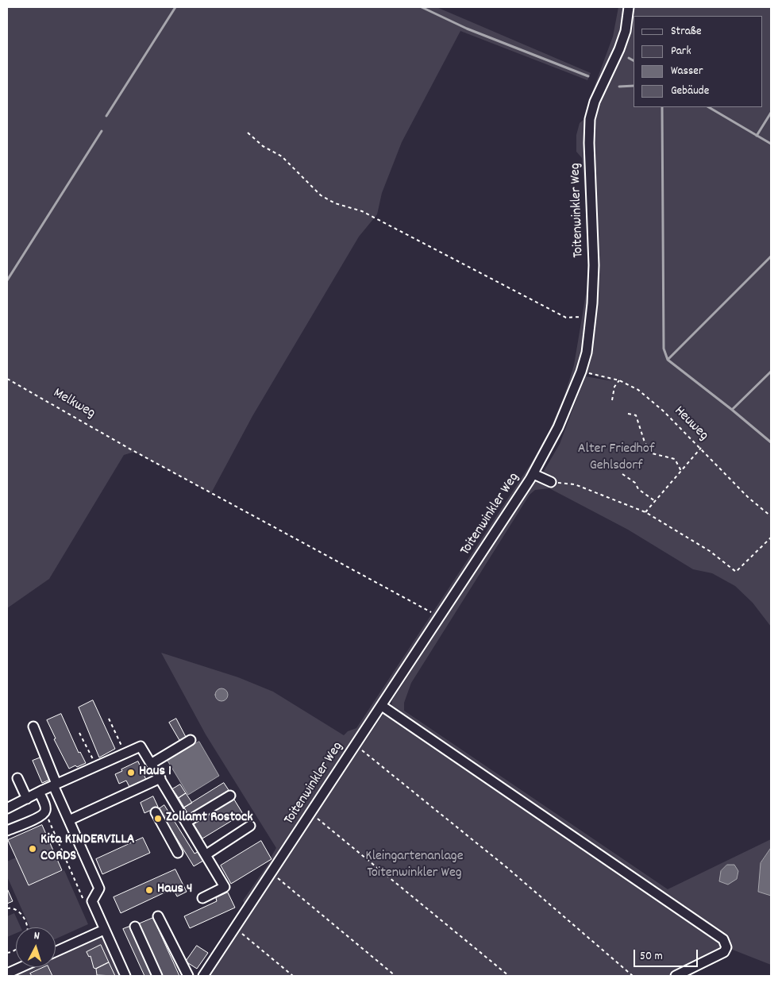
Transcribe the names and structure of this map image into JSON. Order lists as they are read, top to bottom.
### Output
{
  "streets": {
    "street": ["Toitenwinkler Weg"],
    "path": ["Melkweg", "Heuweg"]
  },
  "crossings": [
    ["Toitenwinkler Weg", "Melkweg"],
    ["Toitenwinkler Weg", "Heuweg"]
  ],
  "parks": ["Alter Friedhof Gehlsdorf", "Kleingartenanlage Toitenwinkler Weg"],
  "places": [
    "Haus 1",
    "Zollamt Rostock",
    "Kita KINDERVILLA CORDS",
    "Haus 4"
  ],
  "legend": [
    "Straße",
    "Park",
    "Wasser",
    "Gebäude"
  ],
  "scale_bar": "50 m",
  "north": "top"
}
